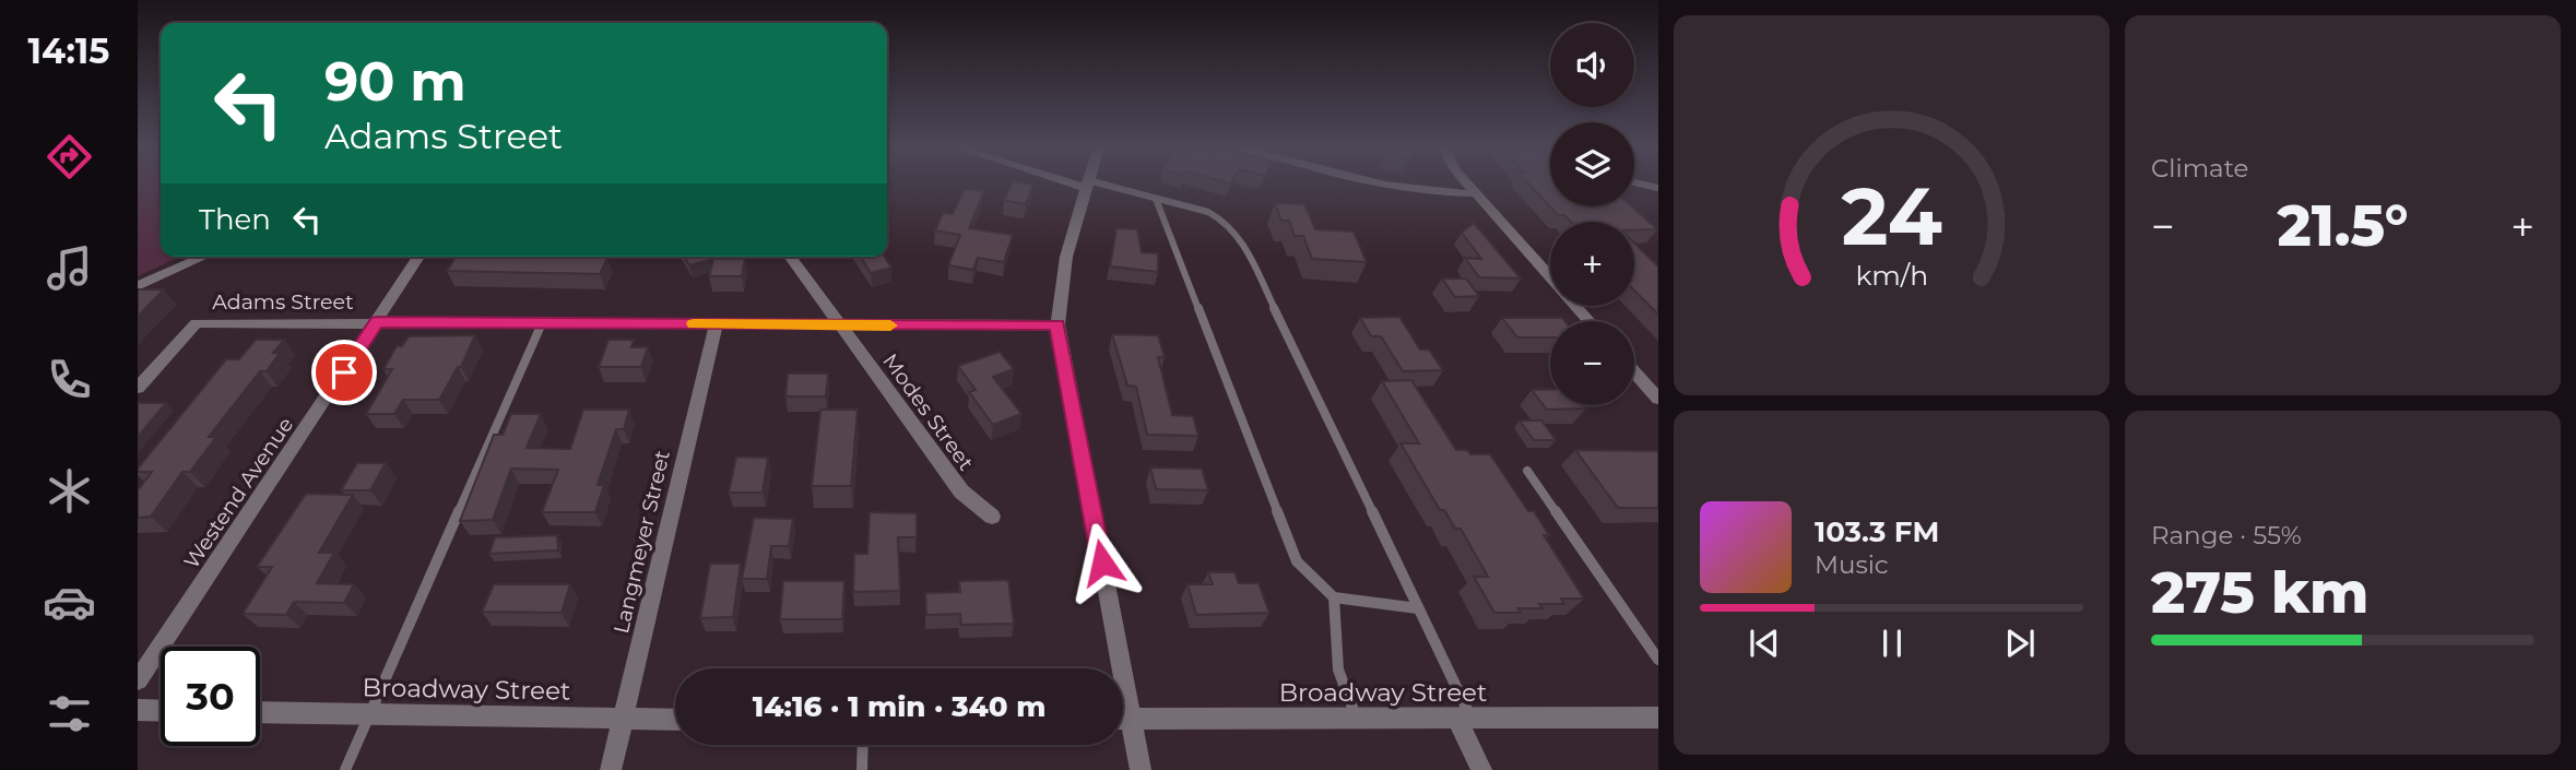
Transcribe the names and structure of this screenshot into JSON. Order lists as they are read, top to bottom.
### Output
{
  "streets": {
    "street": [
      "Adams Street",
      "Modes Street",
      "Westend Avenue",
      "Langmeyer Street",
      "Broadway Street"
    ]
  },
  "crossings": [
    ["Adams Street", "Modes Street"],
    ["Adams Street", "Westend Avenue"],
    ["Adams Street", "Langmeyer Street"],
    ["Langmeyer Street", "Broadway Street"]
  ],
  "page": {
    "tabs": "14:15",
    "tile": [
      "Climate",
      ["Range · 55%", "275 km"]
    ],
    "map_buttons": ["+", "−"],
    "turn": ["90 m", "Adams Street"],
    "then": "Then",
    "heat": ["−", "21.5°", "+"],
    "song": ["103.3 FM", "Music"],
    "limit": "30",
    "trip": "14:16 · 1 min · 340 m",
    "gauge": ["24", "km/h"]
  }
}
